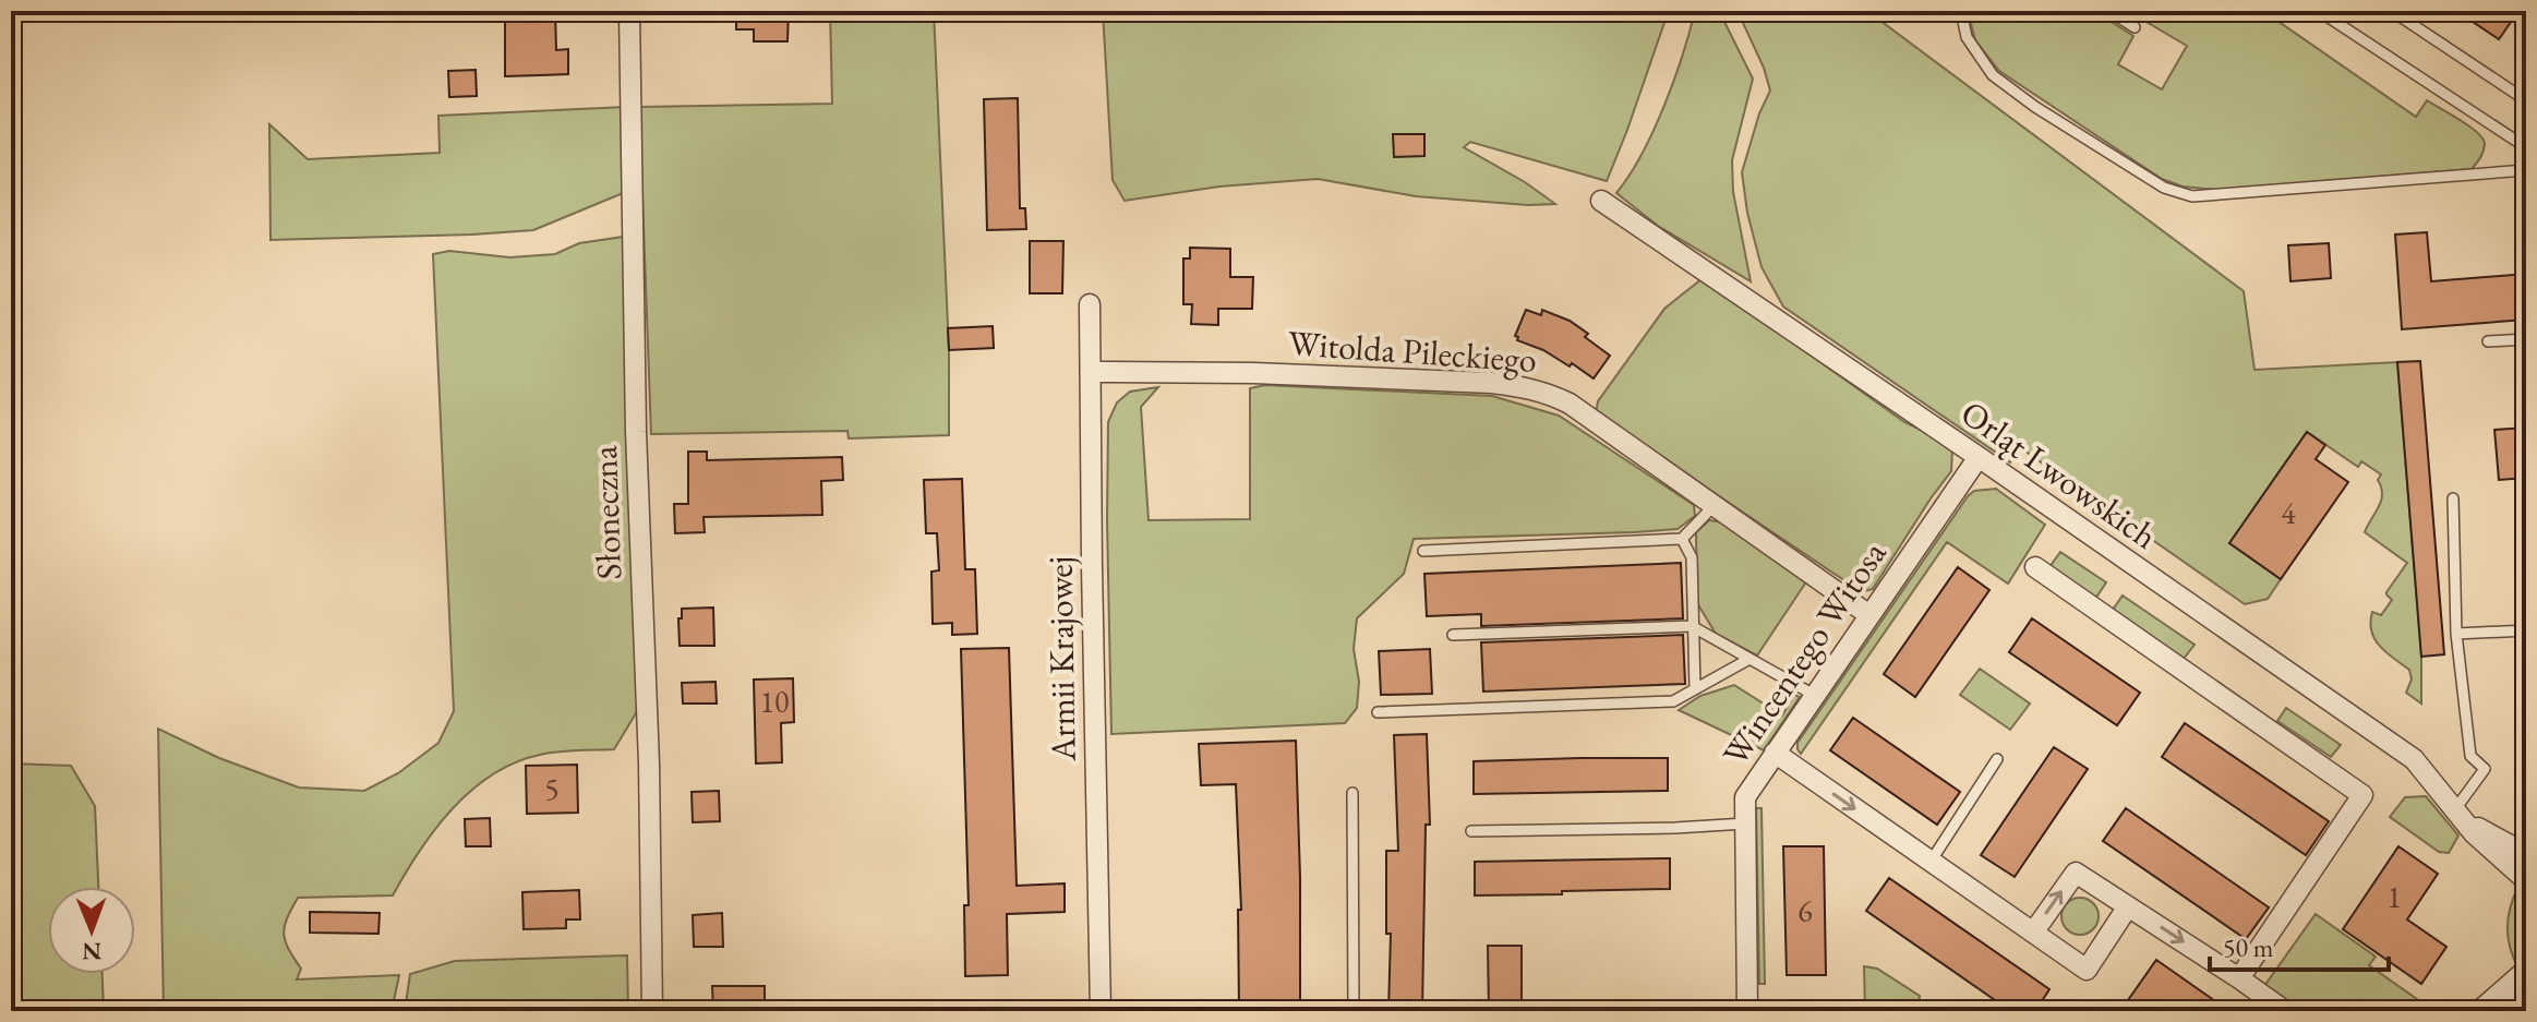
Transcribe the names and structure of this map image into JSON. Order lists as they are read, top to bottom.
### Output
{
  "streets": {
    "street": [
      "Witolda Pileckiego",
      "Orląt Lwowskich",
      "Słoneczna",
      "Wincentego Witosa",
      "Armii Krajowej"
    ]
  },
  "crossings": [
    ["Witolda Pileckiego", "Wincentego Witosa"],
    ["Witolda Pileckiego", "Armii Krajowej"],
    ["Orląt Lwowskich", "Wincentego Witosa"]
  ],
  "house_numbers": [
    "4",
    "10",
    "5",
    "1",
    "6"
  ],
  "scale_bar": "50 m",
  "north": "bottom"
}
